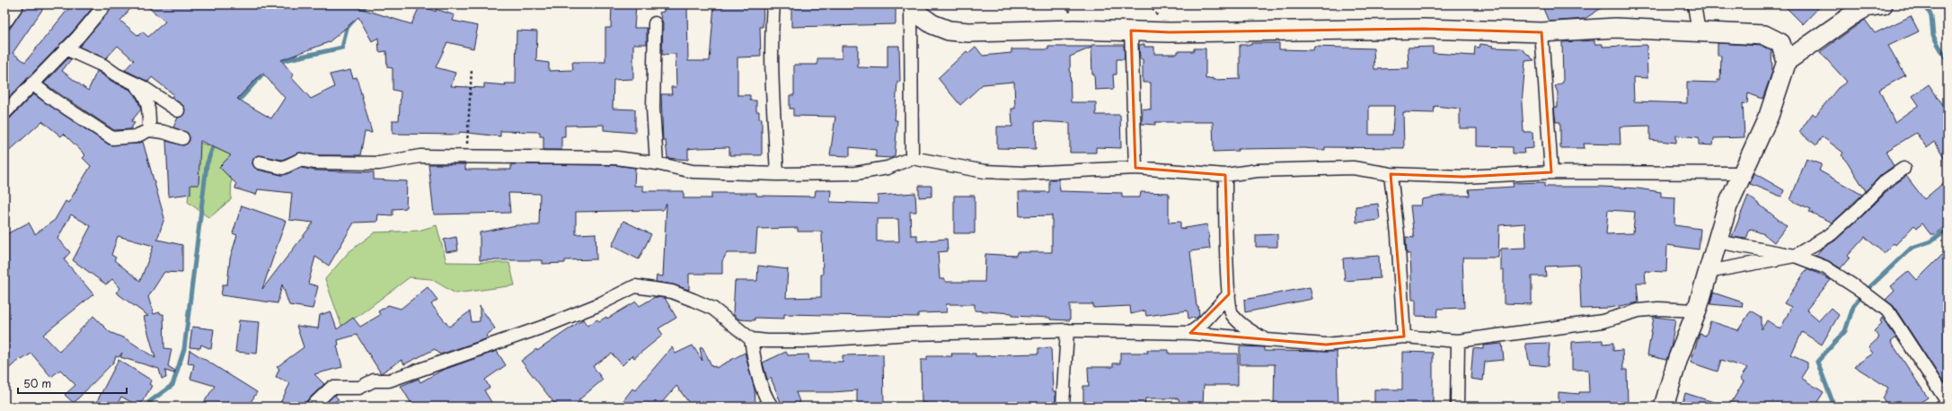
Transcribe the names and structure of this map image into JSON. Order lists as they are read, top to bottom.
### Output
{
  "scale_bar": "50 m"
}
